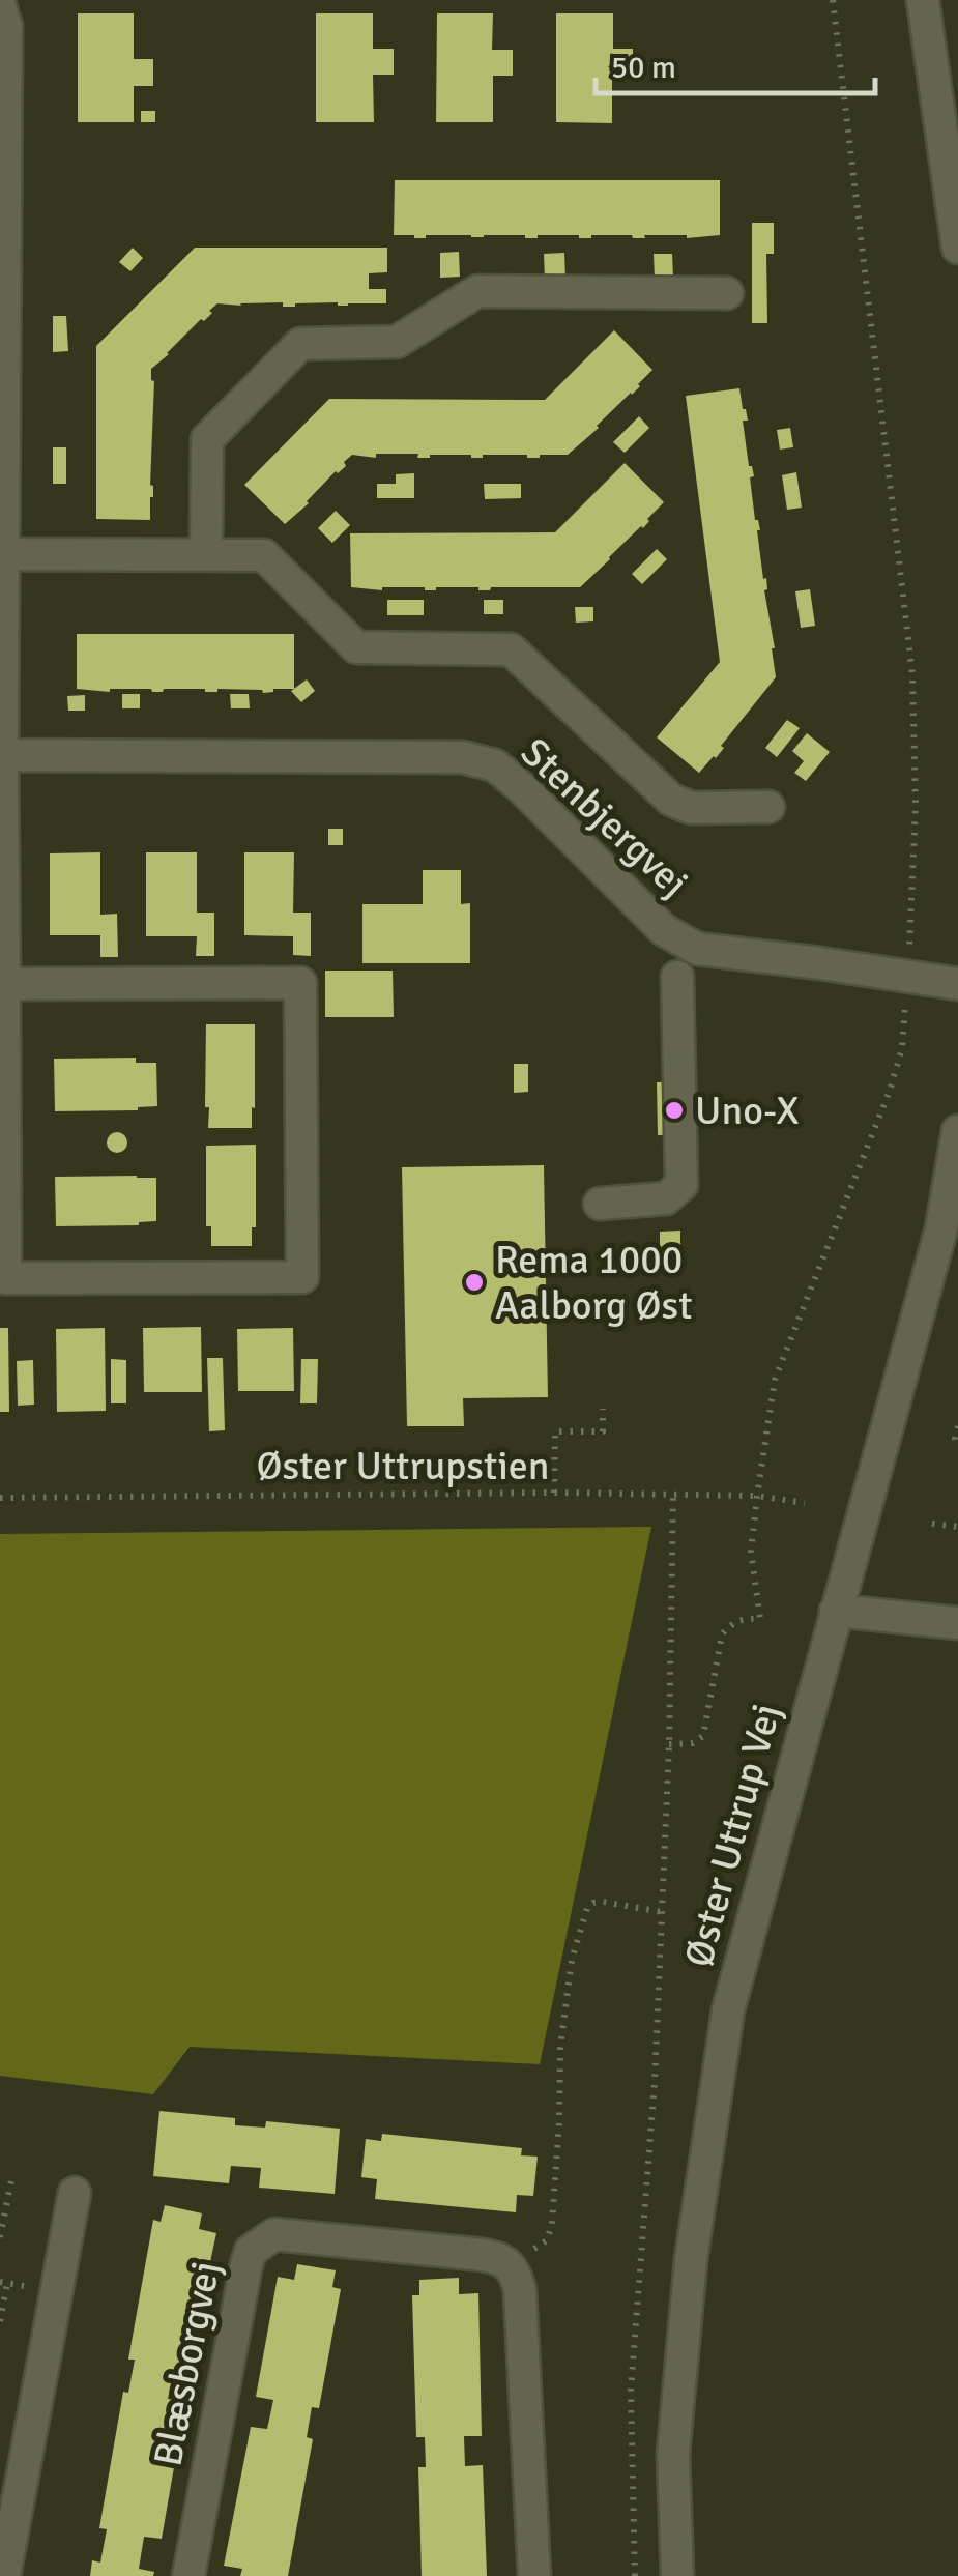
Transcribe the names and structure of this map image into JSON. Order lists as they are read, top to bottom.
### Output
{
  "streets": {
    "street": ["Stenbjergvej", "Øster Uttrup Vej", "Blæsborgvej"],
    "path": ["Øster Uttrupstien"]
  },
  "places": ["Uno-X", "Rema 1000 Aalborg Øst"],
  "scale_bar": "50 m"
}
